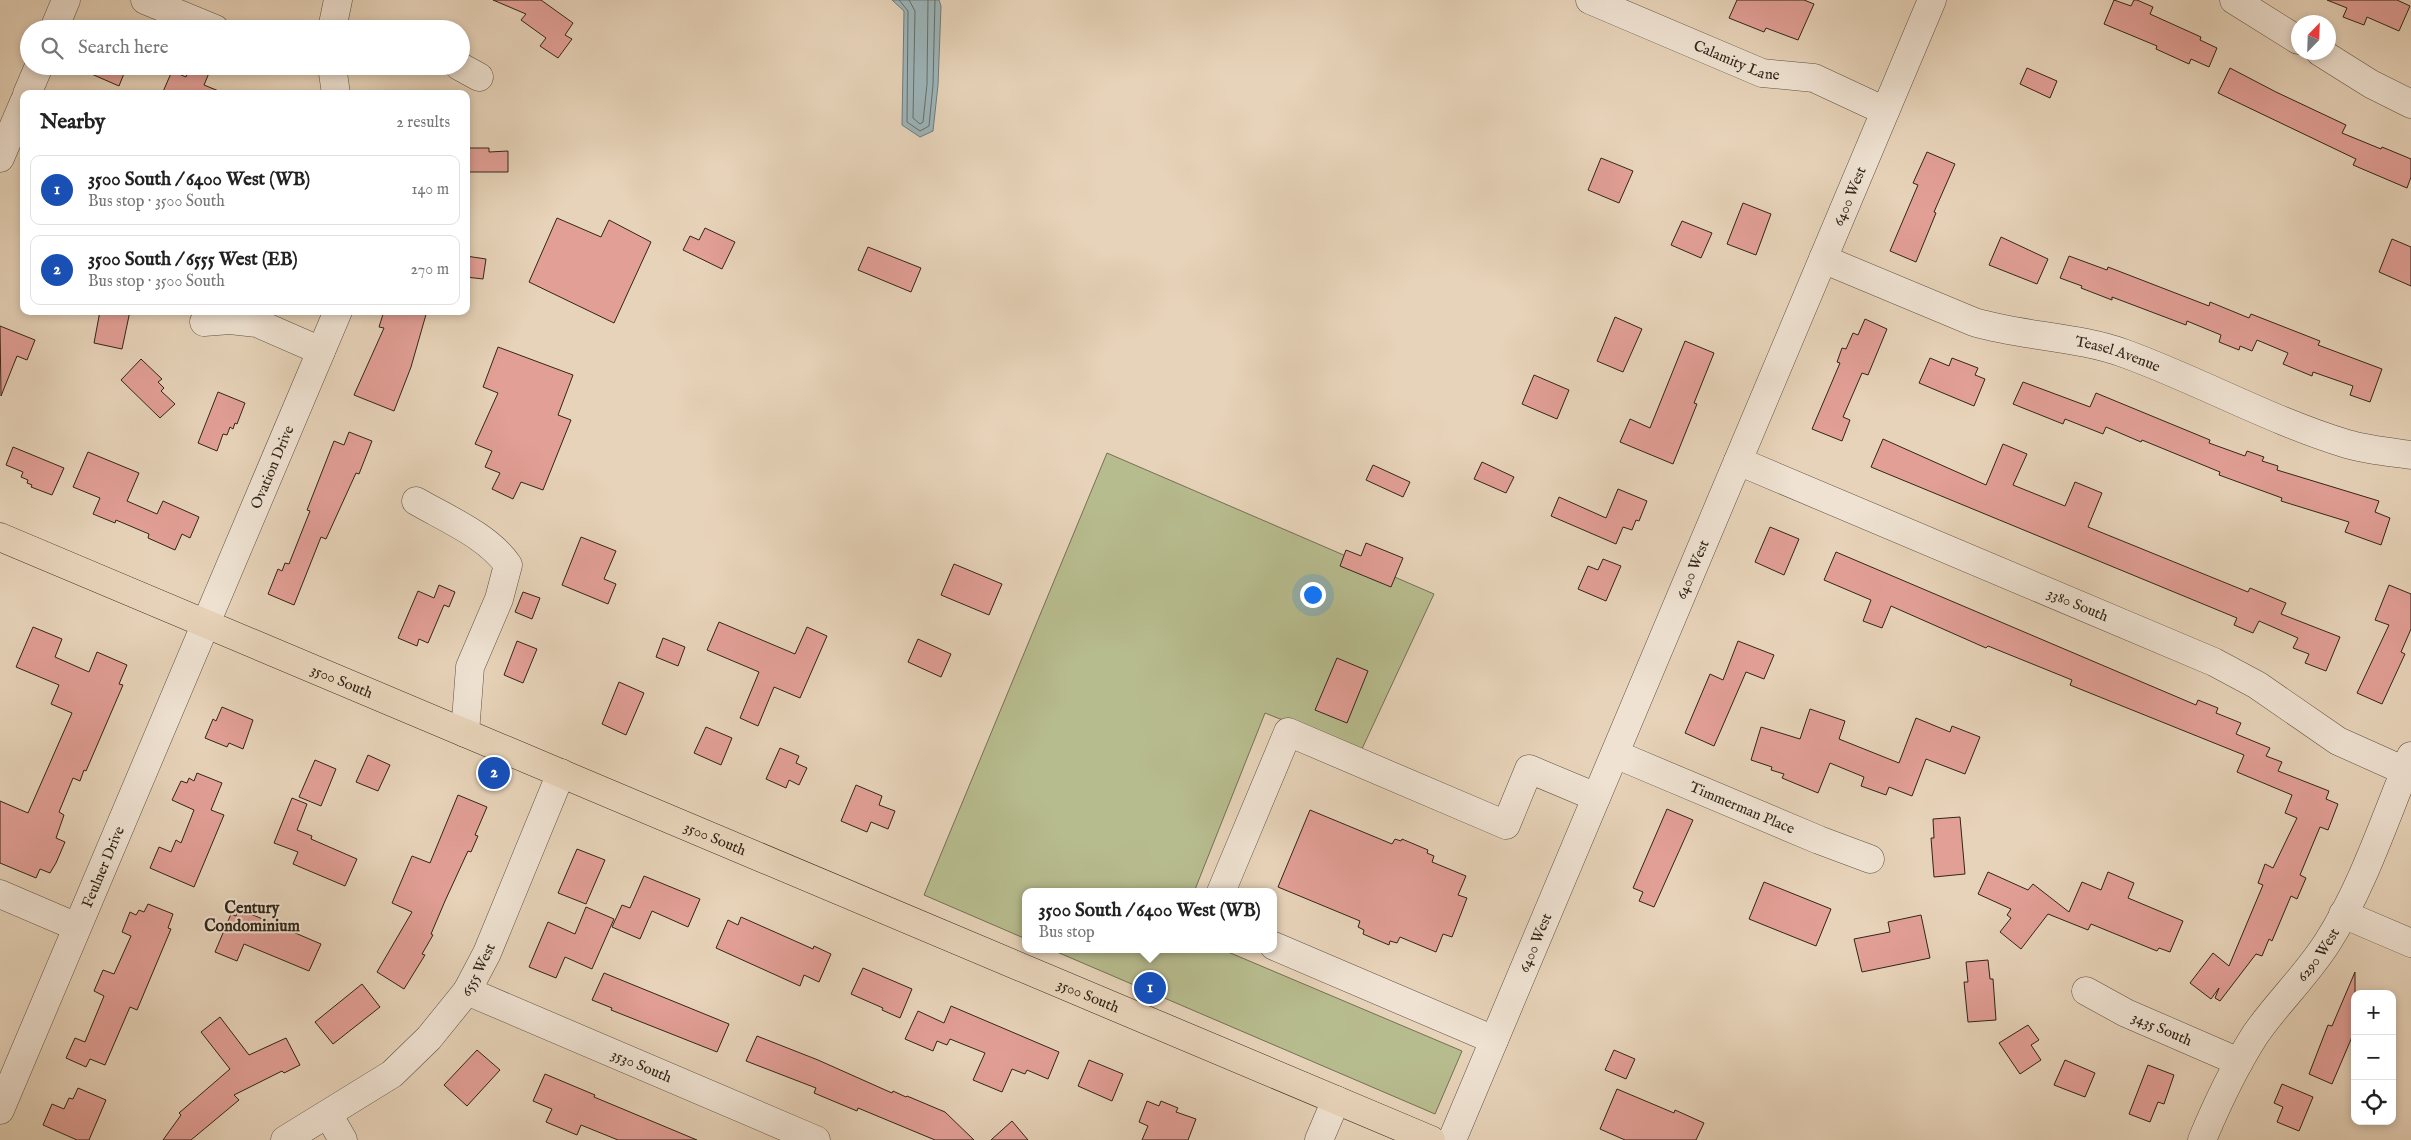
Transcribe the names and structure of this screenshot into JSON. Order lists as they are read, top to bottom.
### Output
{
  "streets": {
    "main road": ["3500 South"],
    "street": [
      "Calamity Lane",
      "6400 West",
      "Teasel Avenue",
      "Ovation Drive",
      "3380 South",
      "Timmerman Place",
      "Feulner Drive",
      "6290 West",
      "6555 West",
      "3435 South",
      "3530 South"
    ]
  },
  "crossings": [
    ["Calamity Lane", "6400 West"],
    ["6400 West", "Teasel Avenue"],
    ["6400 West", "3380 South"],
    ["6400 West", "Timmerman Place"],
    ["Ovation Drive", "3500 South"],
    ["Ovation Drive", "Feulner Drive"],
    ["3380 South", "6290 West"],
    ["3500 South", "Feulner Drive"],
    ["3500 South", "6555 West"],
    ["6290 West", "3435 South"],
    ["6555 West", "3530 South"]
  ],
  "districts": ["Century Condominium"],
  "north": "top right",
  "page": {
    "search": "Search here",
    "heading": ["Nearby", "2 results"],
    "list": [
      {
        "mark": "1",
        "name": "3500 South / 6400 West (WB)",
        "note": "Bus stop · 3500 South",
        "value": "140 m"
      },
      {
        "mark": "2",
        "name": "3500 South / 6555 West (EB)",
        "note": "Bus stop · 3500 South",
        "value": "270 m"
      }
    ],
    "pins": ["2", "1"],
    "popup": ["3500 South / 6400 West (WB)", "Bus stop"],
    "map_buttons": ["+", "−"]
  }
}
